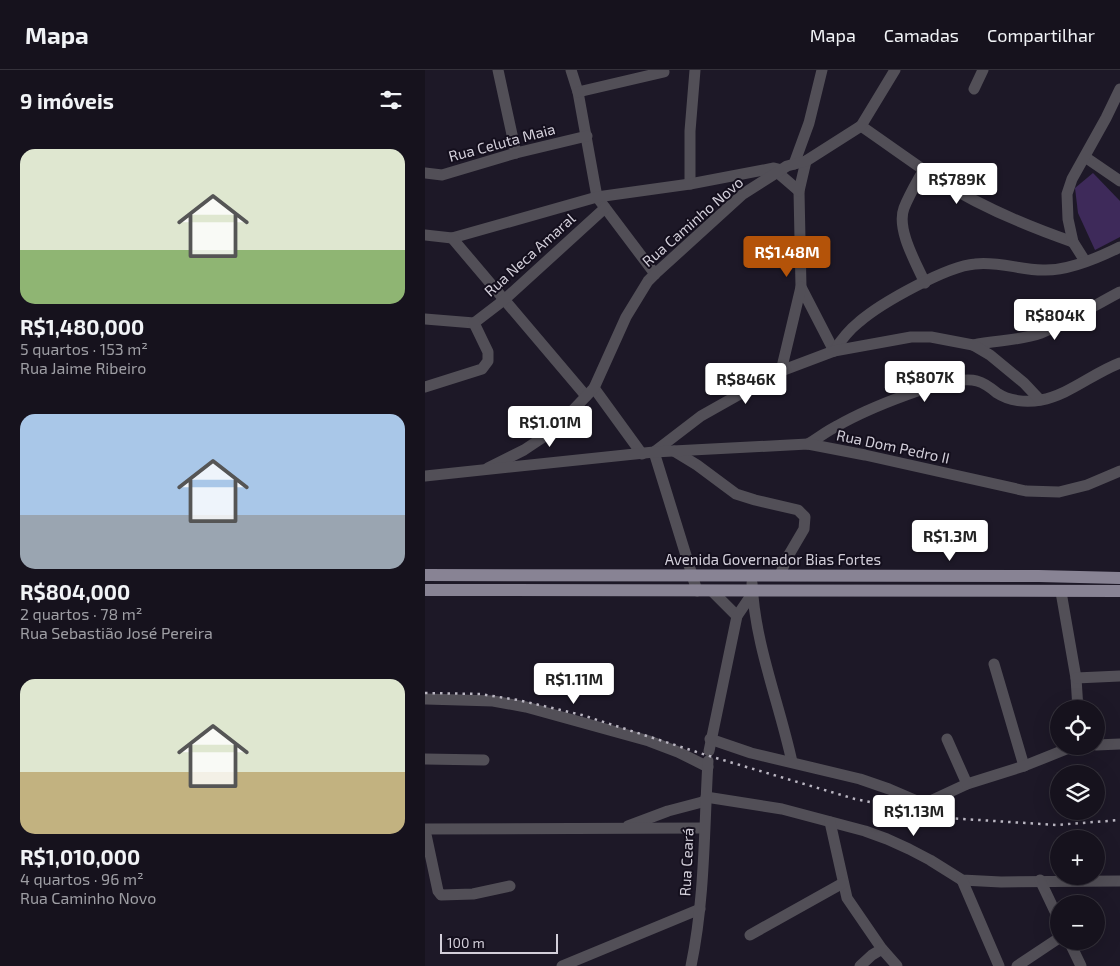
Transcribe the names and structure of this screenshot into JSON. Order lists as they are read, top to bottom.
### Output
{
  "streets": {
    "main road": ["Avenida Governador Bias Fortes"],
    "street": [
      "Rua Celuta Maia",
      "Rua Caminho Novo",
      "Rua Neca Amaral",
      "Rua Dom Pedro II",
      "Rua Ceará"
    ]
  },
  "crossings": [
    ["Rua Caminho Novo", "Rua Dom Pedro II"],
    ["Avenida Governador Bias Fortes", "Rua Ceará"]
  ],
  "scale_bar": "100 m",
  "page": {
    "header": "Mapa",
    "nav": ["Mapa", "Camadas", "Compartilhar"],
    "heading": "9 imóveis",
    "list": [
      {
        "name": "R$1,480,000",
        "note": "5 quartos · 153 m² · Rua Jaime Ribeiro"
      },
      {
        "name": "R$804,000",
        "note": "2 quartos · 78 m² · Rua Sebastião José Pereira"
      },
      {
        "name": "R$1,010,000",
        "note": "4 quartos · 96 m² · Rua Caminho Novo"
      }
    ],
    "price": [
      "R$789K",
      "R$1.48M",
      "R$804K",
      "R$807K",
      "R$846K",
      "R$1.01M",
      "R$1.3M",
      "R$1.11M",
      "R$1.13M"
    ],
    "map_buttons": ["+", "−"],
    "scale": "100 m"
  }
}
